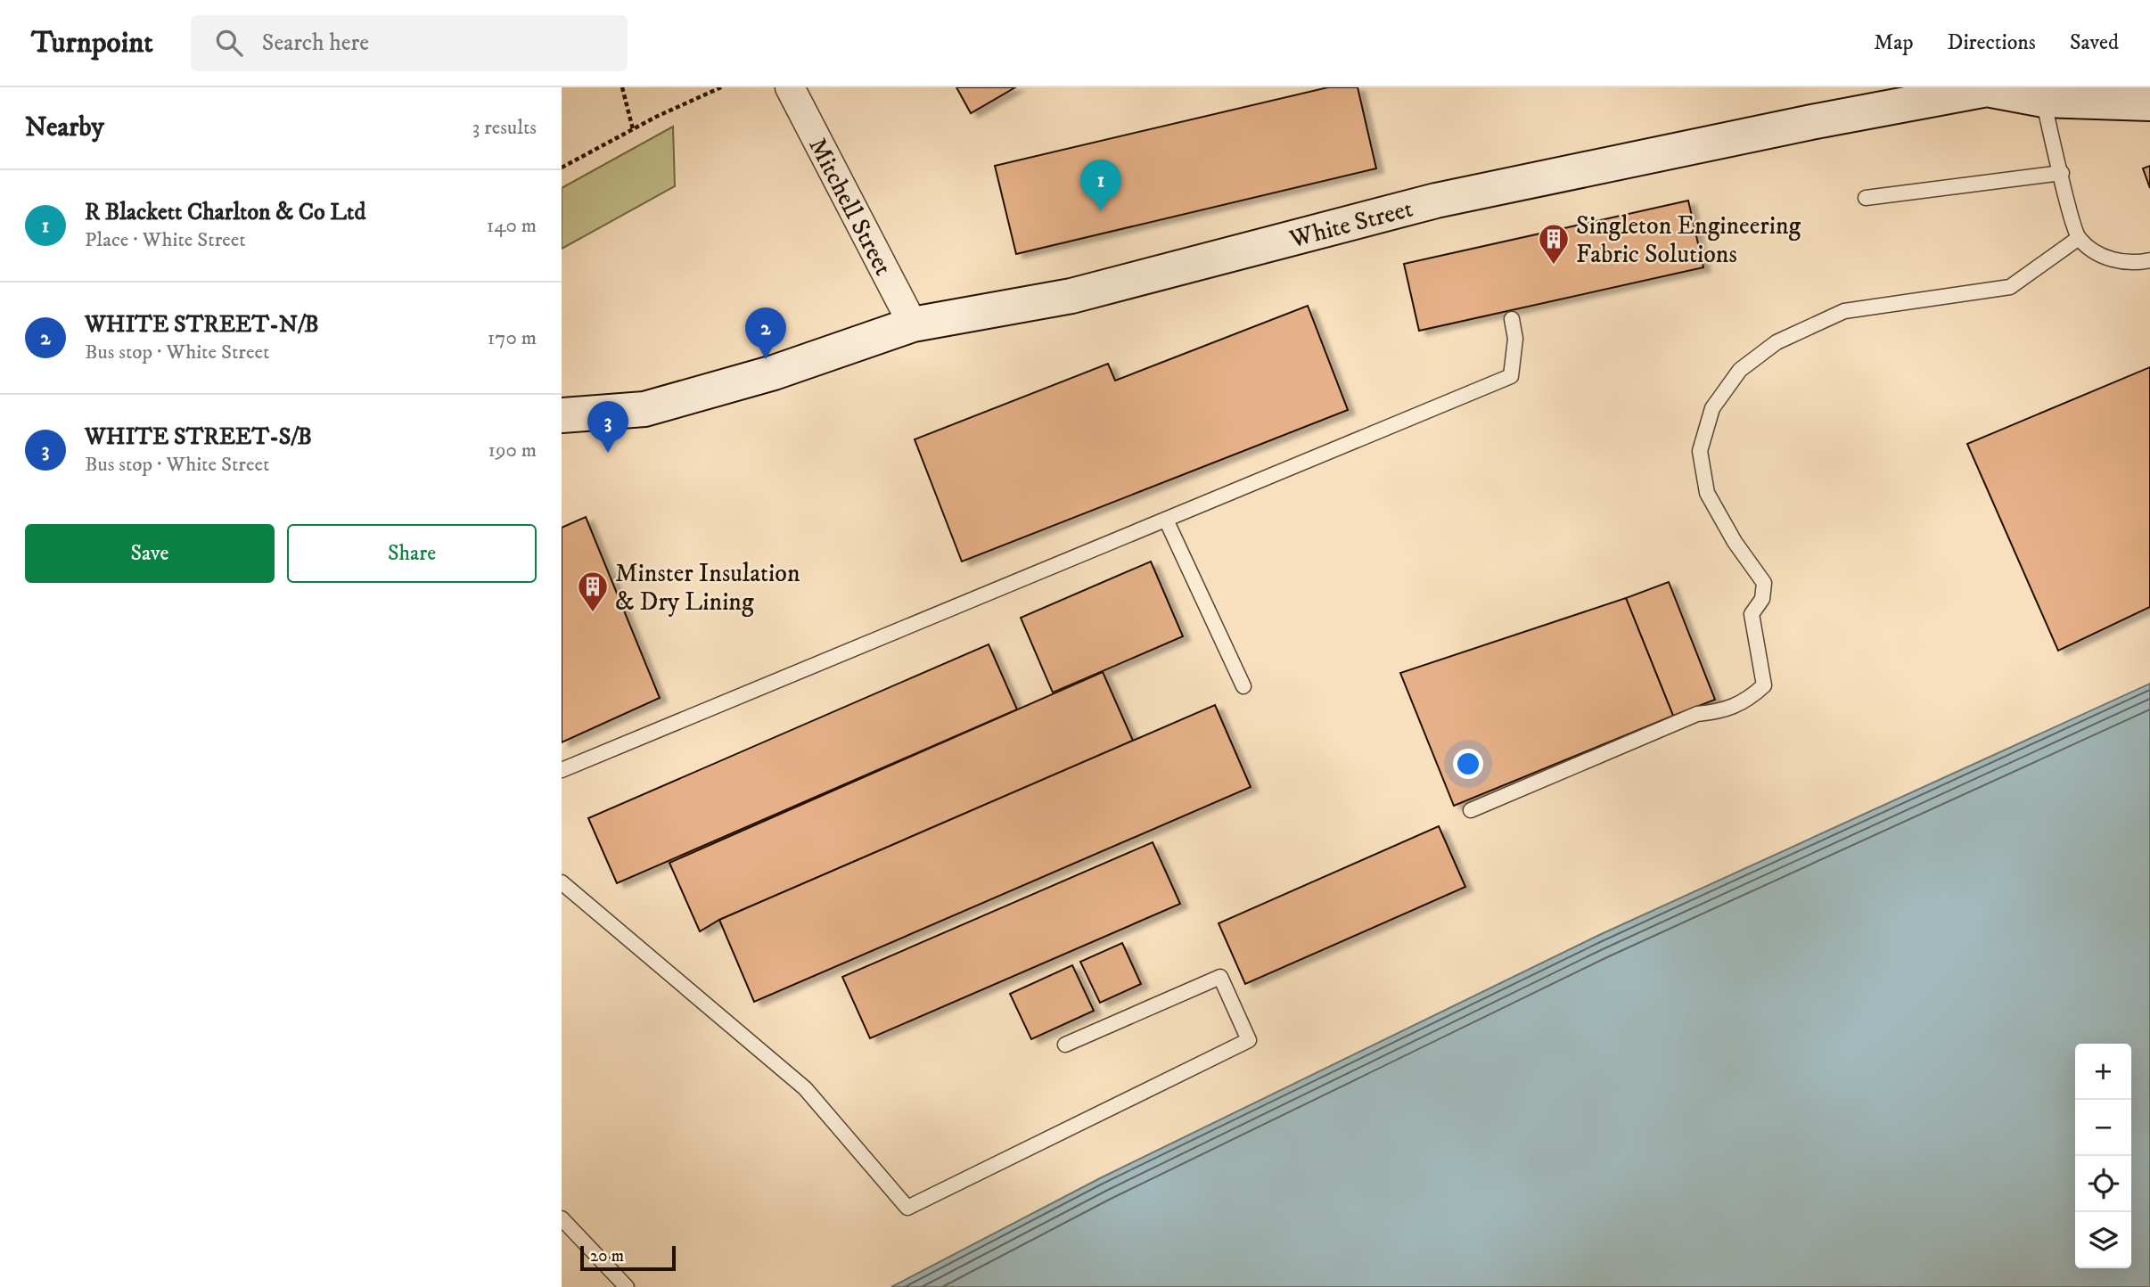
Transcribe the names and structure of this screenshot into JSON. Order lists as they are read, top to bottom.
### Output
{
  "streets": {
    "street": ["Mitchell Street", "White Street"]
  },
  "crossings": [
    ["Mitchell Street", "White Street"]
  ],
  "places": {
    "building": ["Singleton Engineering Fabric Solutions", "Minster Insulation & Dry Lining"]
  },
  "scale_bar": "20 m",
  "page": {
    "header": "Turnpoint",
    "search": "Search here",
    "nav": ["Map", "Directions", "Saved"],
    "heading": ["Nearby", "3 results"],
    "pins": ["1", "2", "3"],
    "list": [
      {
        "mark": "1",
        "name": "R Blackett Charlton & Co Ltd",
        "note": "Place · White Street",
        "value": "140 m"
      },
      {
        "mark": "2",
        "name": "WHITE STREET-N/B",
        "note": "Bus stop · White Street",
        "value": "170 m"
      },
      {
        "mark": "3",
        "name": "WHITE STREET-S/B",
        "note": "Bus stop · White Street",
        "value": "190 m"
      }
    ],
    "buttons": ["Save", "Share"],
    "map_buttons": ["+", "−"],
    "scale": "20 m"
  }
}
